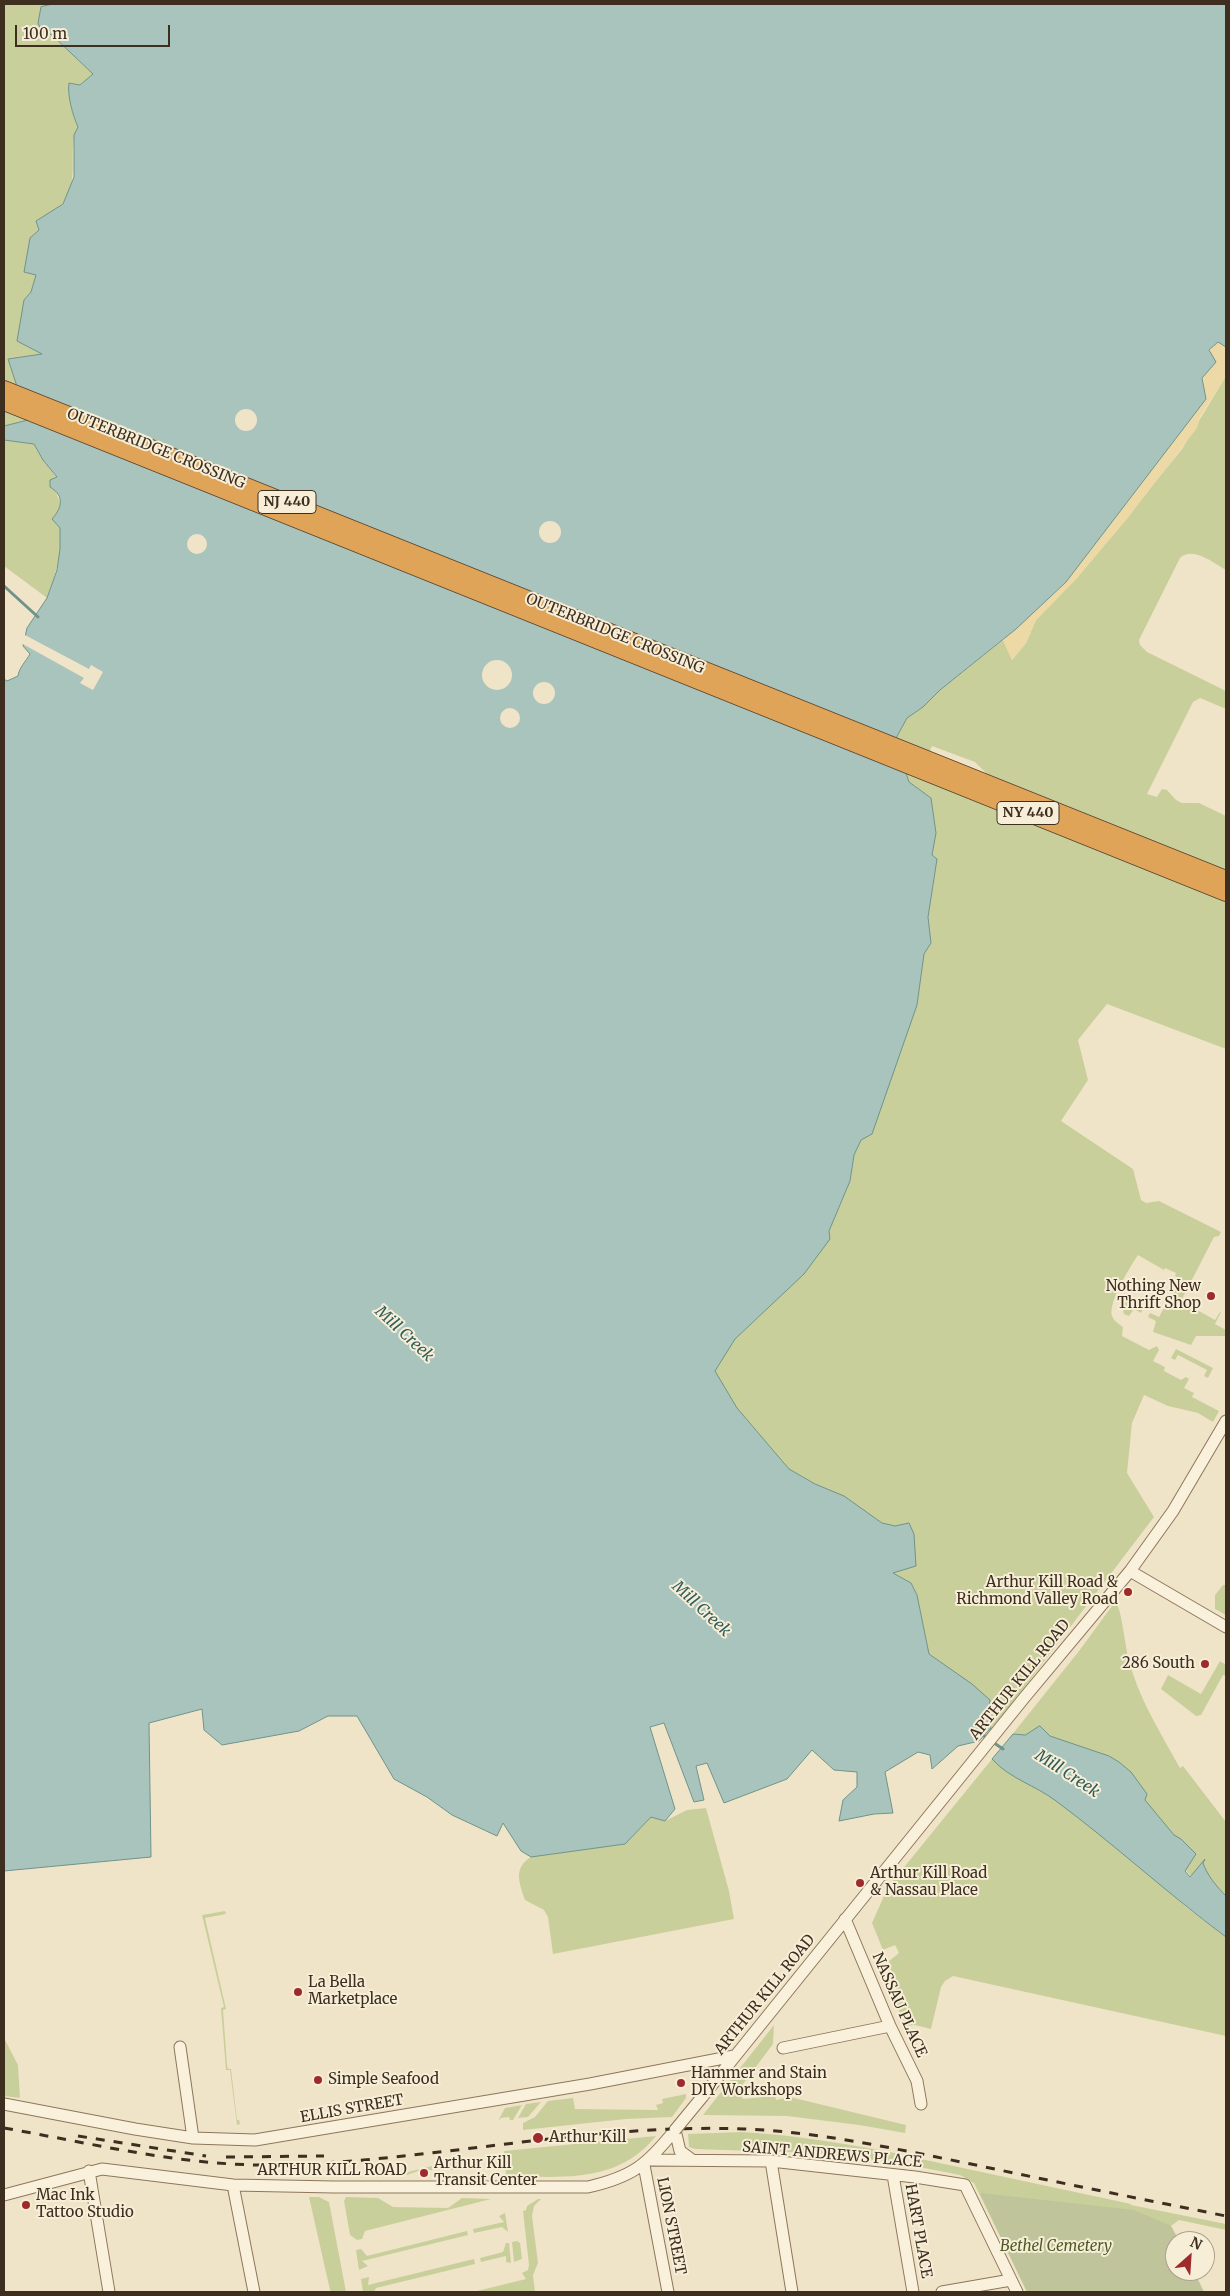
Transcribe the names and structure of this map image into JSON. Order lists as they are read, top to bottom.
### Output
{
  "streets": {
    "highway": ["OUTERBRIDGE CROSSING", "NJ 440", "NY 440"],
    "street": [
      "ARTHUR KILL ROAD",
      "NASSAU PLACE",
      "ELLIS STREET",
      "SAINT ANDREWS PLACE",
      "LION STREET",
      "HART PLACE"
    ]
  },
  "crossings": [
    ["ARTHUR KILL ROAD", "NASSAU PLACE"],
    ["ARTHUR KILL ROAD", "ELLIS STREET"],
    ["ARTHUR KILL ROAD", "SAINT ANDREWS PLACE"],
    ["ARTHUR KILL ROAD", "LION STREET"],
    ["SAINT ANDREWS PLACE", "LION STREET"],
    ["SAINT ANDREWS PLACE", "HART PLACE"]
  ],
  "water": ["Mill Creek"],
  "parks": ["Bethel Cemetery"],
  "places": [
    "Nothing New Thrift Shop",
    "Arthur Kill Road & Richmond Valley Road",
    "286 South",
    "Arthur Kill Road & Nassau Place",
    "La Bella Marketplace",
    "Simple Seafood",
    "Hammer and Stain DIY Workshops",
    "Arthur Kill",
    "Arthur Kill Transit Center",
    "Mac Ink Tattoo Studio"
  ],
  "scale_bar": "100 m",
  "north": "top right"
}
